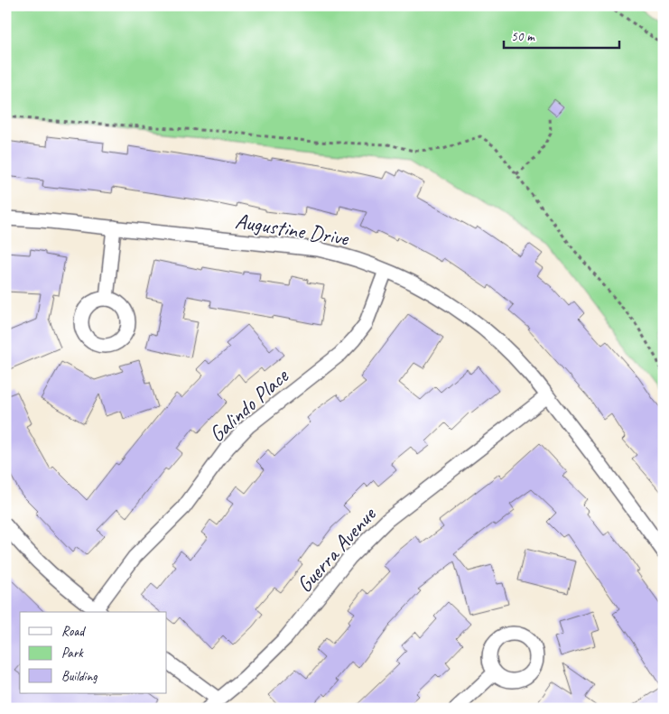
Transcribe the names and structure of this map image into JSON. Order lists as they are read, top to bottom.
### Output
{
  "streets": {
    "street": ["Augustine Drive", "Galindo Place", "Guerra Avenue"]
  },
  "crossings": [
    ["Augustine Drive", "Galindo Place"],
    ["Augustine Drive", "Guerra Avenue"]
  ],
  "legend": ["Road", "Park", "Building"],
  "scale_bar": "50 m"
}
